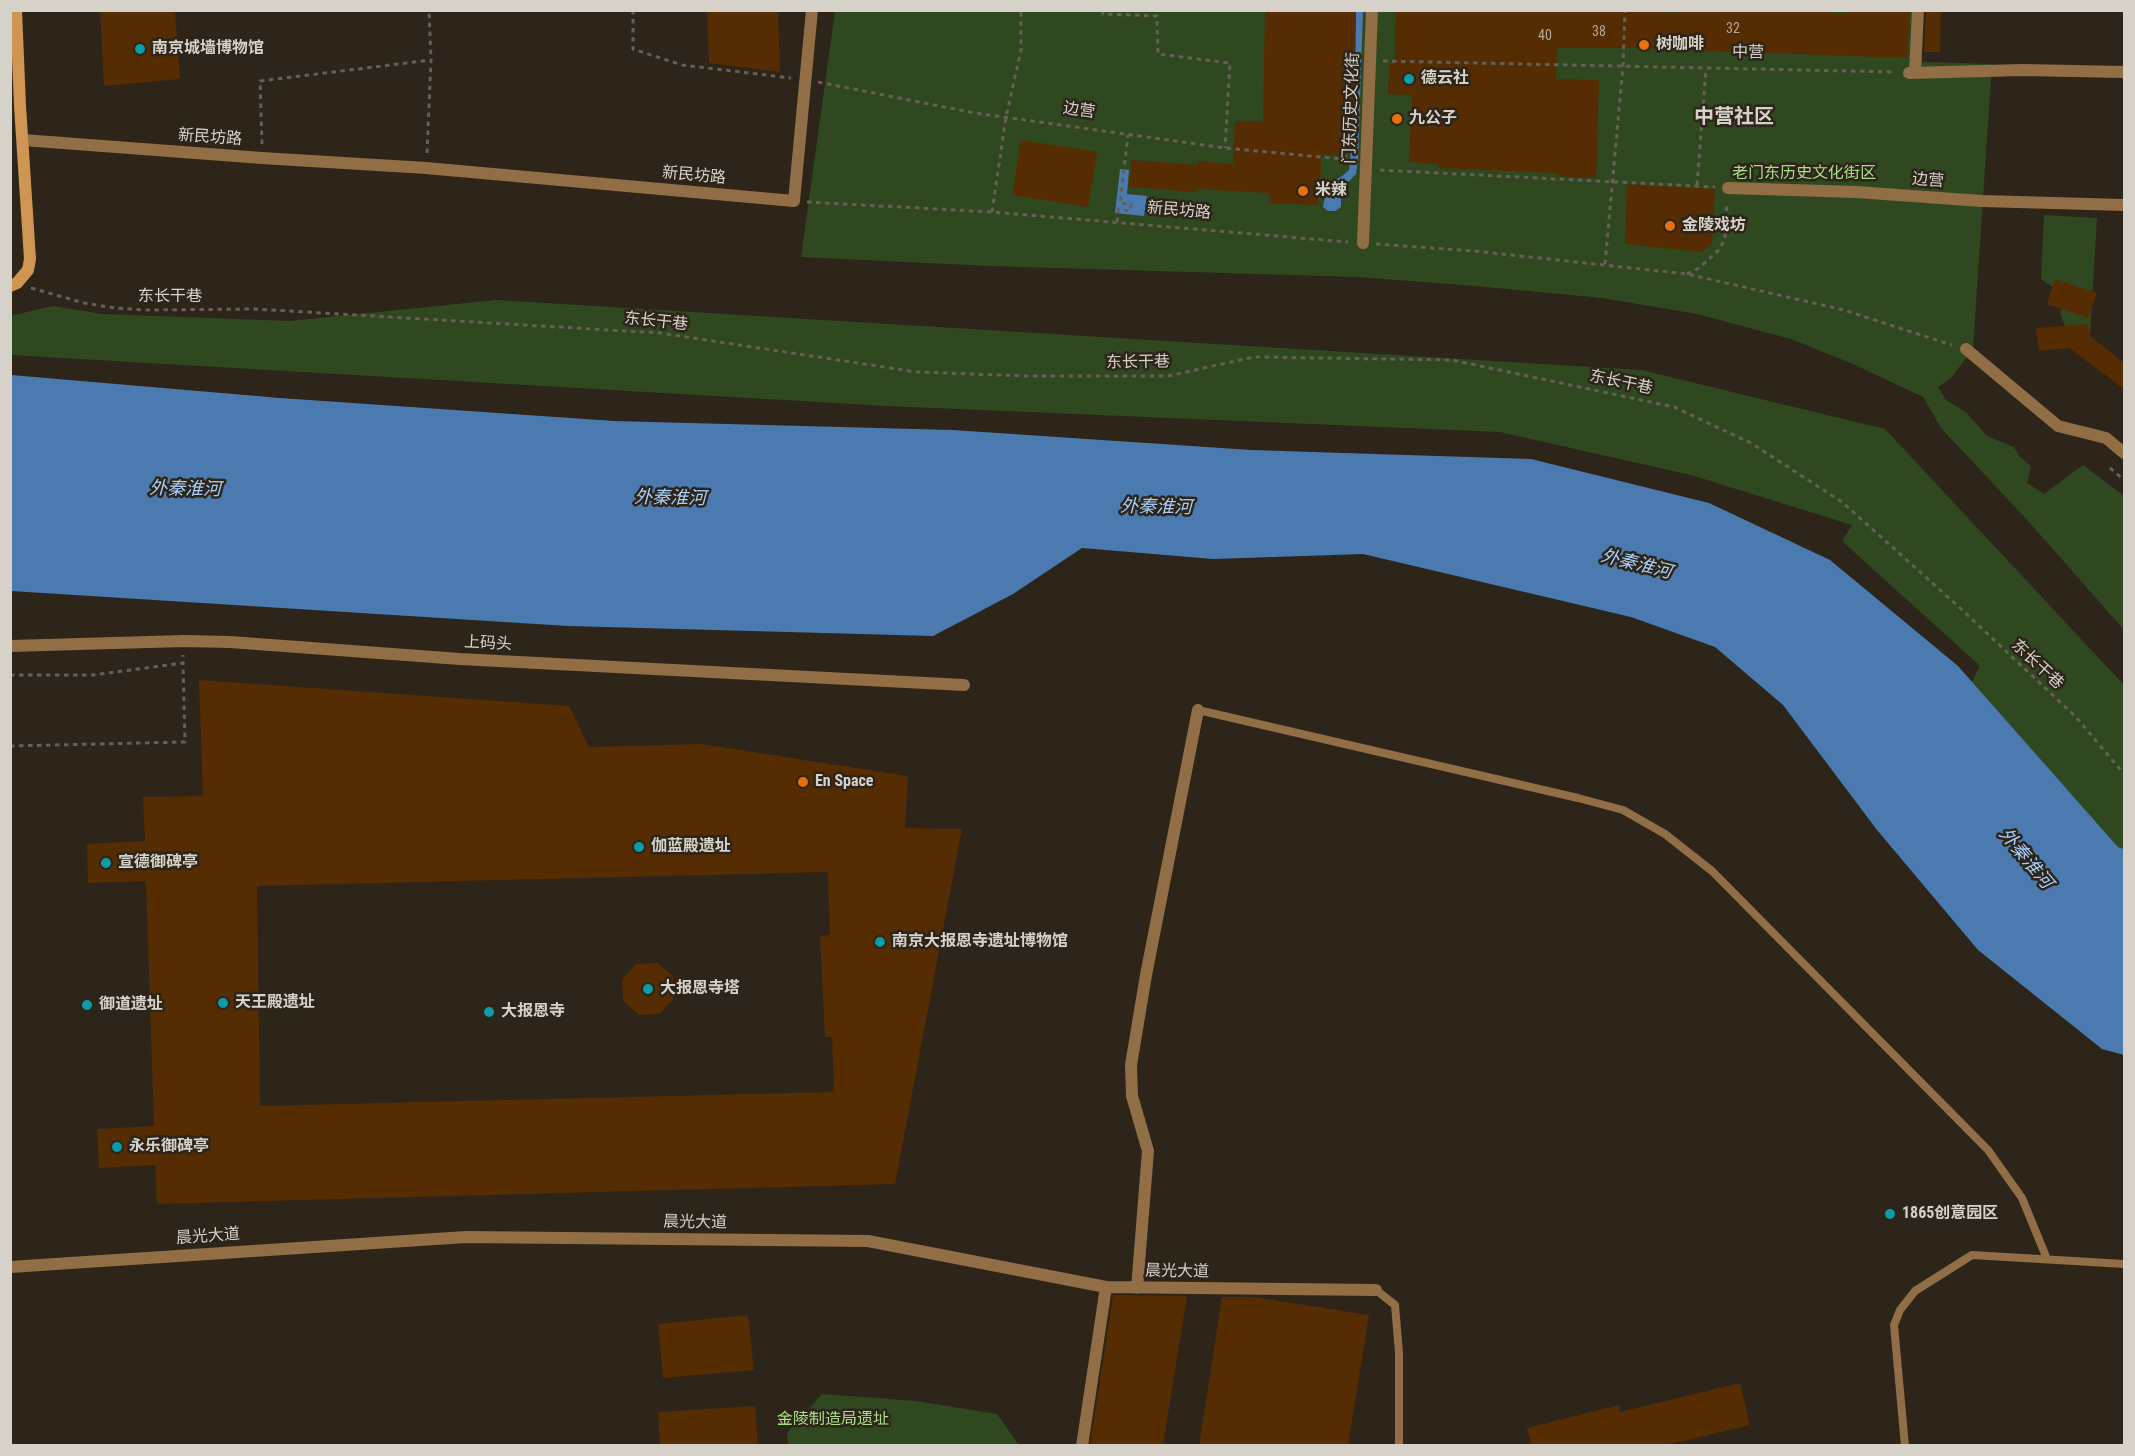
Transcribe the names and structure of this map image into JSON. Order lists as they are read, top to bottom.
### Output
{
  "streets": {
    "street": [
      "门东历史文化街",
      "边营",
      "新民坊路",
      "上码头",
      "晨光大道"
    ],
    "path": ["中营", "东长干巷"]
  },
  "crossings": [
    ["中营", "门东历史文化街"],
    ["门东历史文化街", "新民坊路"]
  ],
  "districts": ["中营社区"],
  "water": ["外秦淮河"],
  "parks": ["老门东历史文化街区", "金陵制造局遗址"],
  "places": [
    "树咖啡",
    "南京城墙博物馆",
    "德云社",
    "九公子",
    "米辣",
    "金陵戏坊",
    "En Space",
    "伽蓝殿遗址",
    "宣德御碑亭",
    "南京大报恩寺遗址博物馆",
    "大报恩寺塔",
    "天王殿遗址",
    "御道遗址",
    "大报恩寺",
    "永乐御碑亭",
    "1865创意园区"
  ],
  "house_numbers": ["32", "38", "40"]
}
